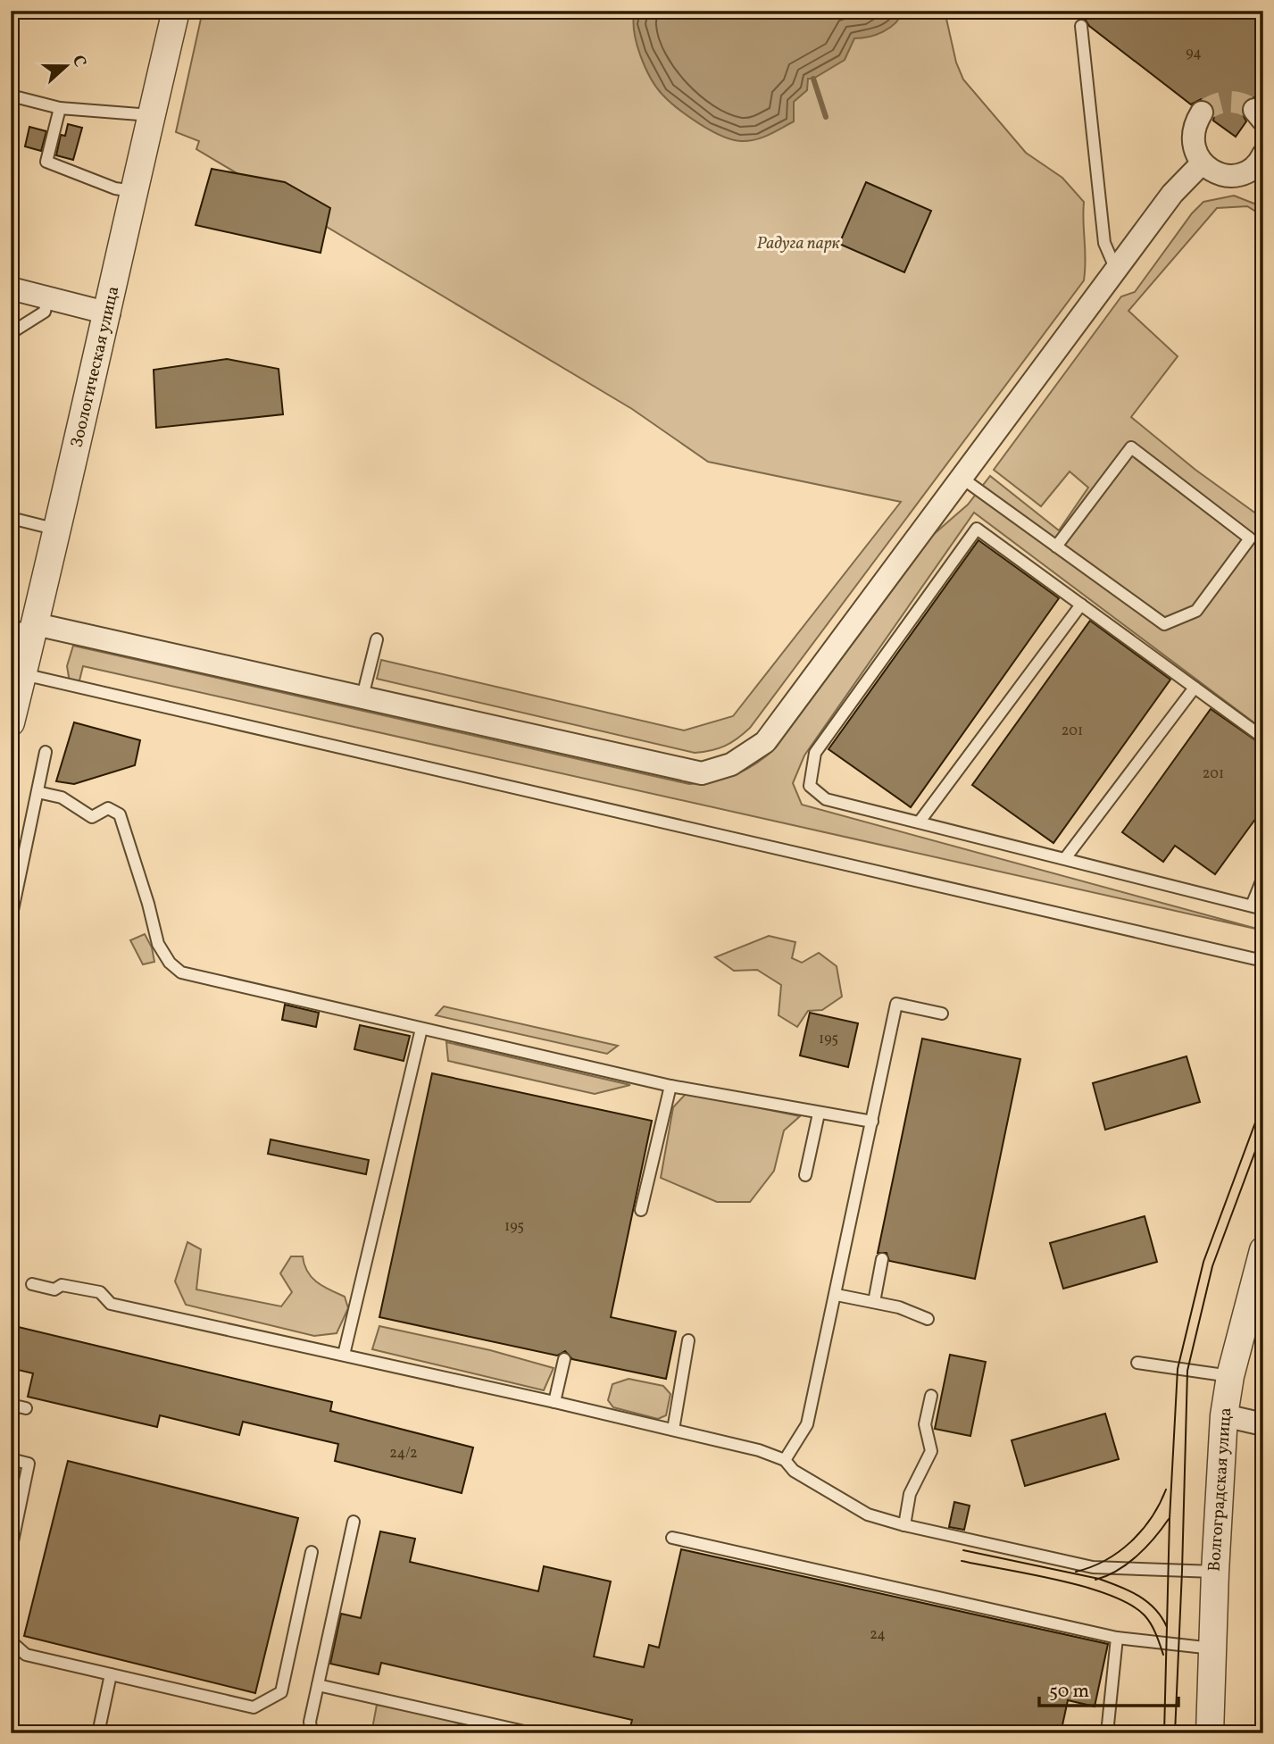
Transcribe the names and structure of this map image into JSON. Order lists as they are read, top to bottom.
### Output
{
  "streets": {
    "street": ["Зоологическая улица", "Волгоградская улица"]
  },
  "parks": ["Радуга парк"],
  "house_numbers": [
    "94",
    "201",
    "201",
    "195",
    "195",
    "24/2",
    "24"
  ],
  "scale_bar": "50 m",
  "north": "right"
}
